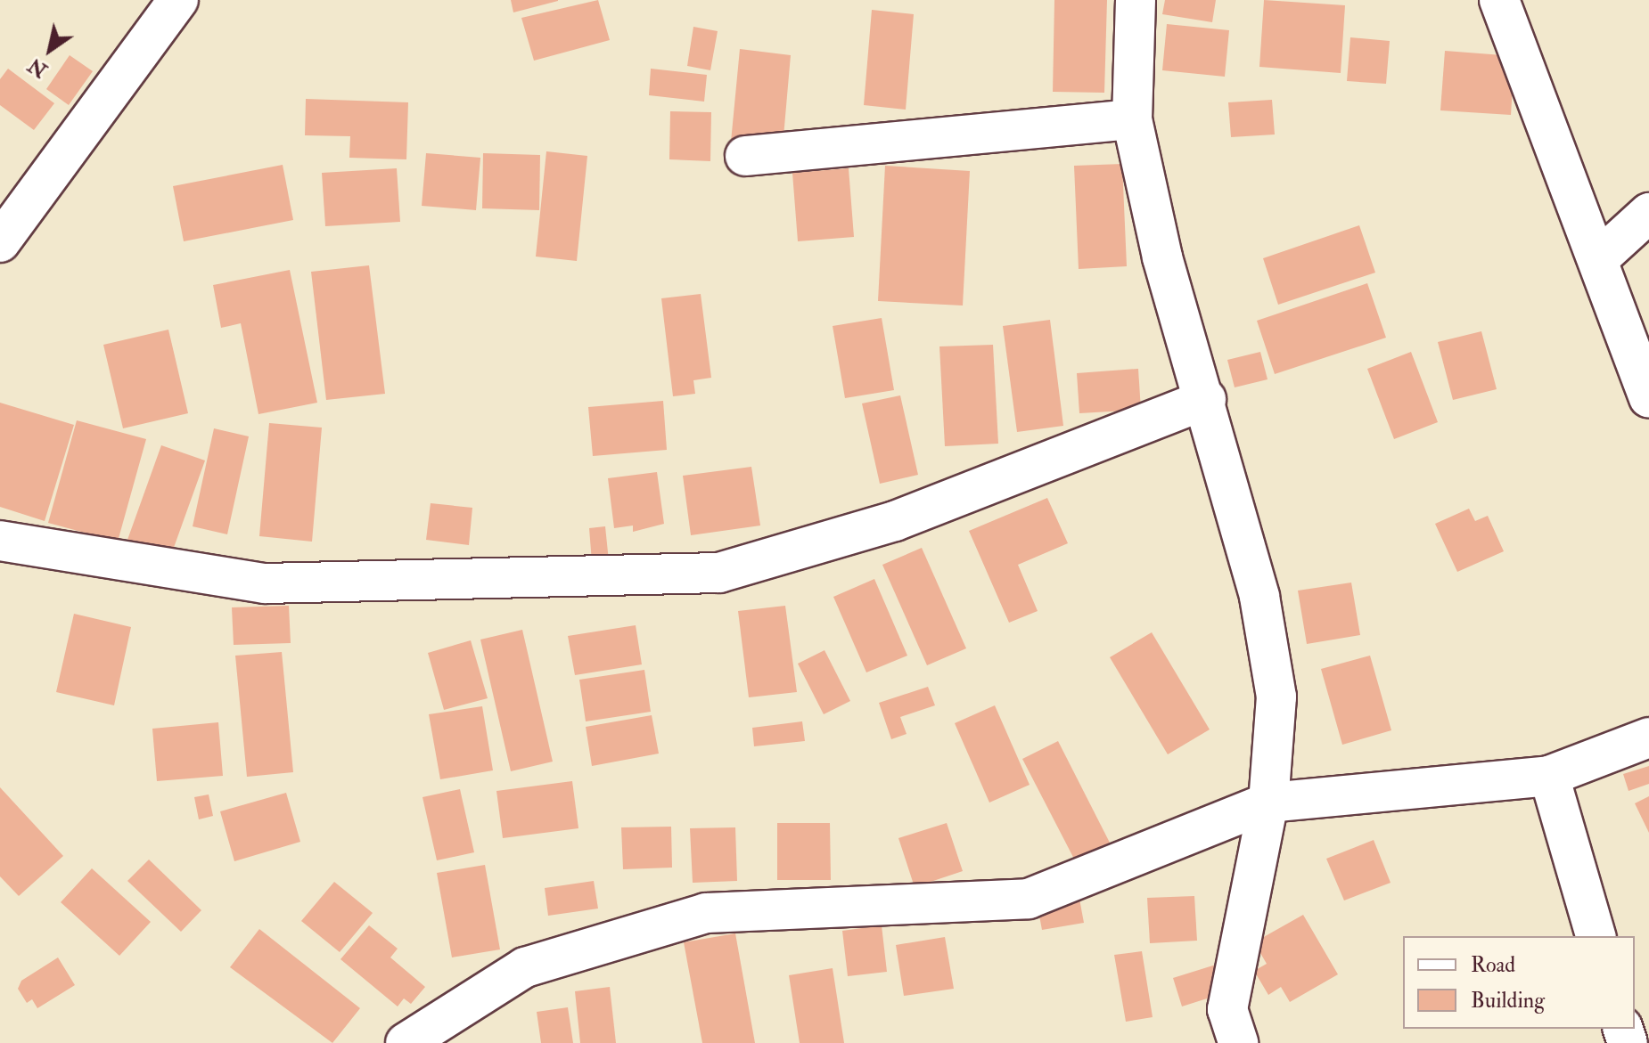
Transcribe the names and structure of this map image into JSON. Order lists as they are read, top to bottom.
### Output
{
  "legend": ["Road", "Building"],
  "north": "bottom left"
}
